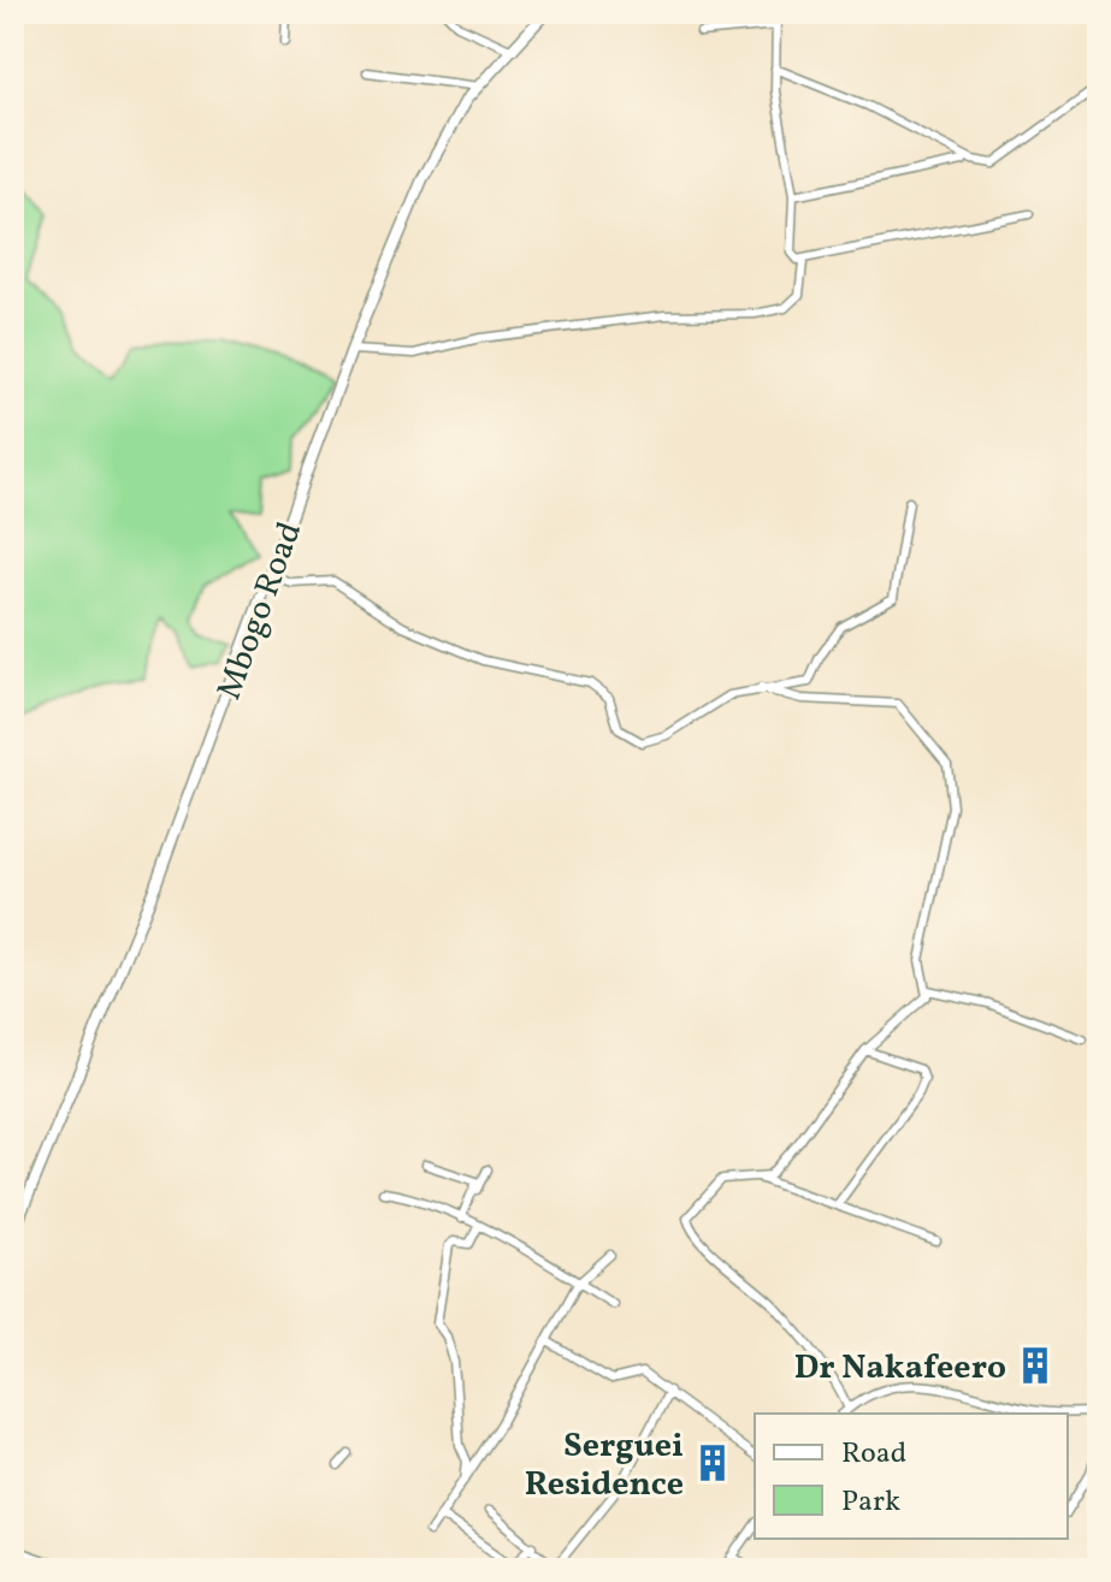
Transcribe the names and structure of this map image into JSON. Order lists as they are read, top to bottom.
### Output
{
  "streets": {
    "main road": ["Mbogo Road"]
  },
  "places": {
    "building": ["Dr Nakafeero", "Serguei Residence"]
  },
  "legend": ["Road", "Park"]
}
